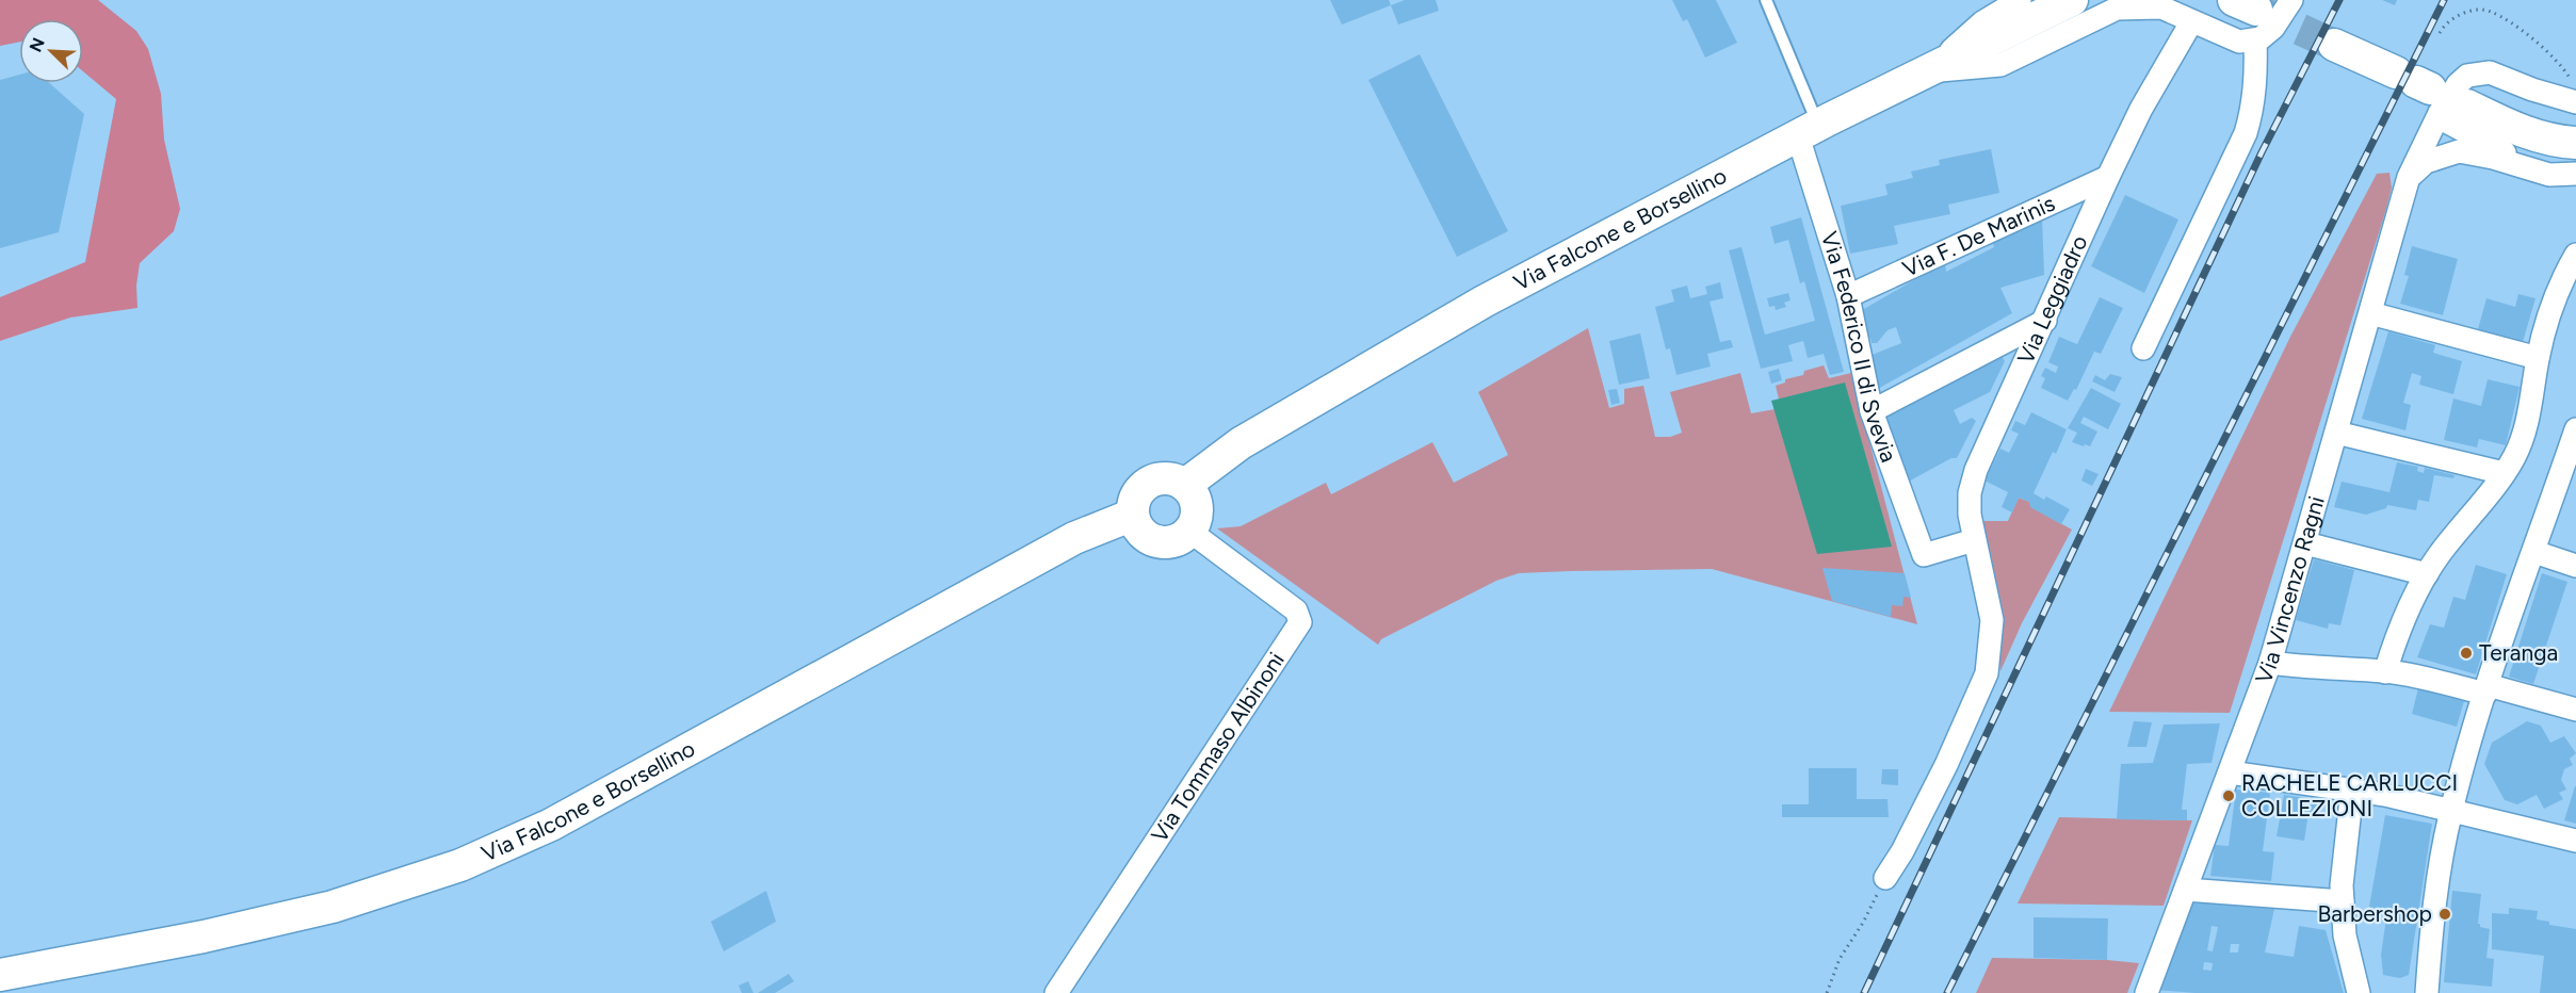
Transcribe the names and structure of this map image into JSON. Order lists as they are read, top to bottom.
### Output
{
  "streets": {
    "main road": ["Via Falcone e Borsellino"],
    "street": [
      "Via F. De Marinis",
      "Via Leggiadro",
      "Via Federico II di Svevia",
      "Via Vincenzo Ragni",
      "Via Tommaso Albinoni"
    ]
  },
  "crossings": [
    ["Via Falcone e Borsellino", "Via Federico II di Svevia"],
    ["Via Falcone e Borsellino", "Via Tommaso Albinoni"],
    ["Via F. De Marinis", "Via Leggiadro"],
    ["Via F. De Marinis", "Via Federico II di Svevia"],
    ["Via Leggiadro", "Via Federico II di Svevia"]
  ],
  "places": ["Teranga", "RACHELE CARLUCCI COLLEZIONI", "Barbershop"],
  "north": "top left"
}
